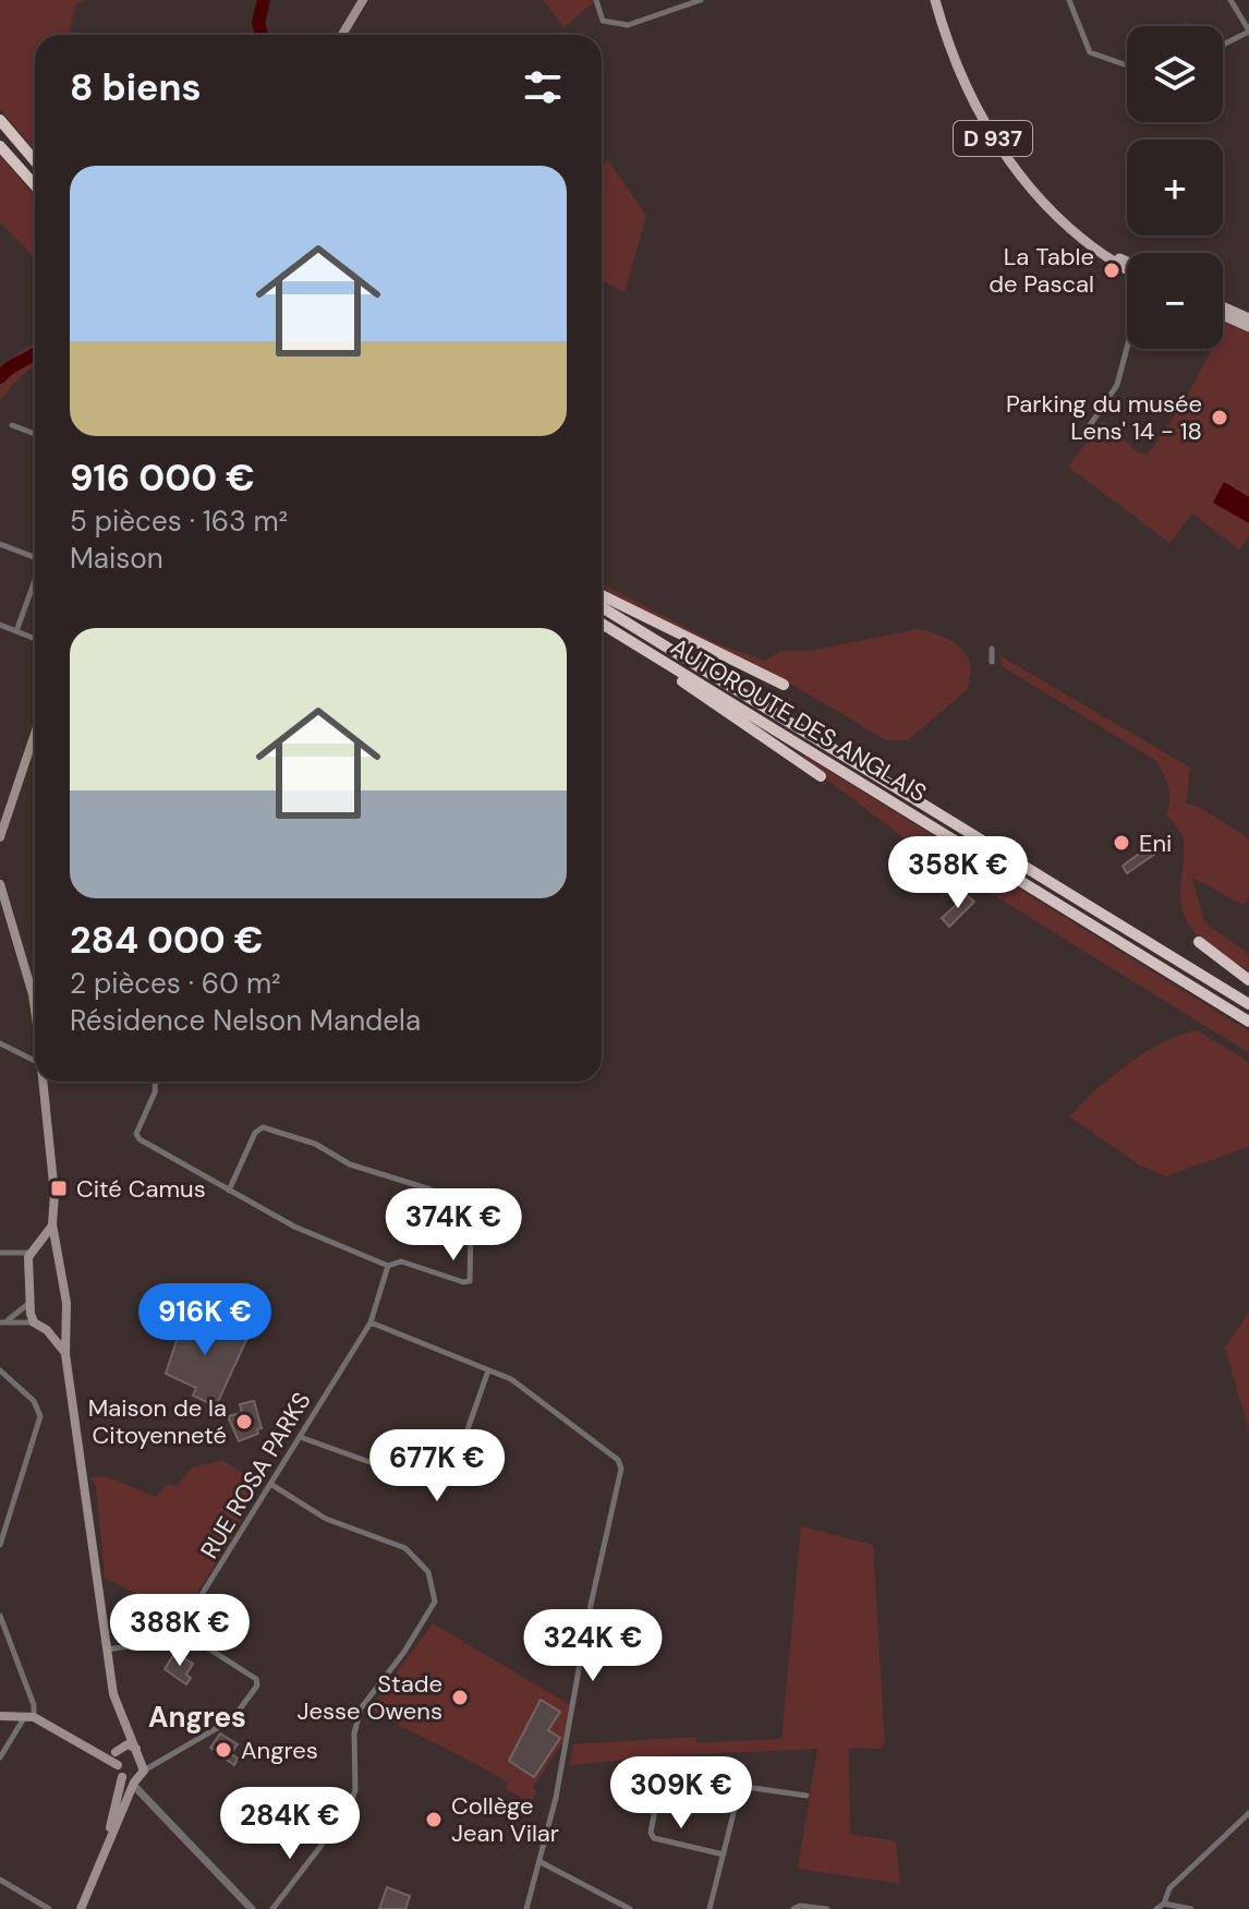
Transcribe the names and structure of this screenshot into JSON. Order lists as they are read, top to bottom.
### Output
{
  "streets": {
    "highway": ["AUTOROUTE DES ANGLAIS"],
    "main road": ["D 937"],
    "street": ["RUE ROSA PARKS"]
  },
  "districts": ["Angres"],
  "places": {
    "other": [
      "La Table de Pascal",
      "Parking du musée Lens' 14 - 18",
      "Eni",
      "Maison de la Citoyenneté",
      "Stade Jesse Owens",
      "Angres",
      "Collège Jean Vilar"
    ],
    "transit": ["Cité Camus"]
  },
  "page": {
    "map_buttons": ["+", "−"],
    "heading": "8 biens",
    "list": [
      {
        "name": "916 000 €",
        "note": "5 pièces · 163 m² · Maison"
      },
      {
        "name": "284 000 €",
        "note": "2 pièces · 60 m² · Résidence Nelson Mandela"
      }
    ],
    "price": [
      "358K €",
      "374K €",
      "916K €",
      "677K €",
      "388K €",
      "324K €",
      "309K €",
      "284K €"
    ]
  }
}
